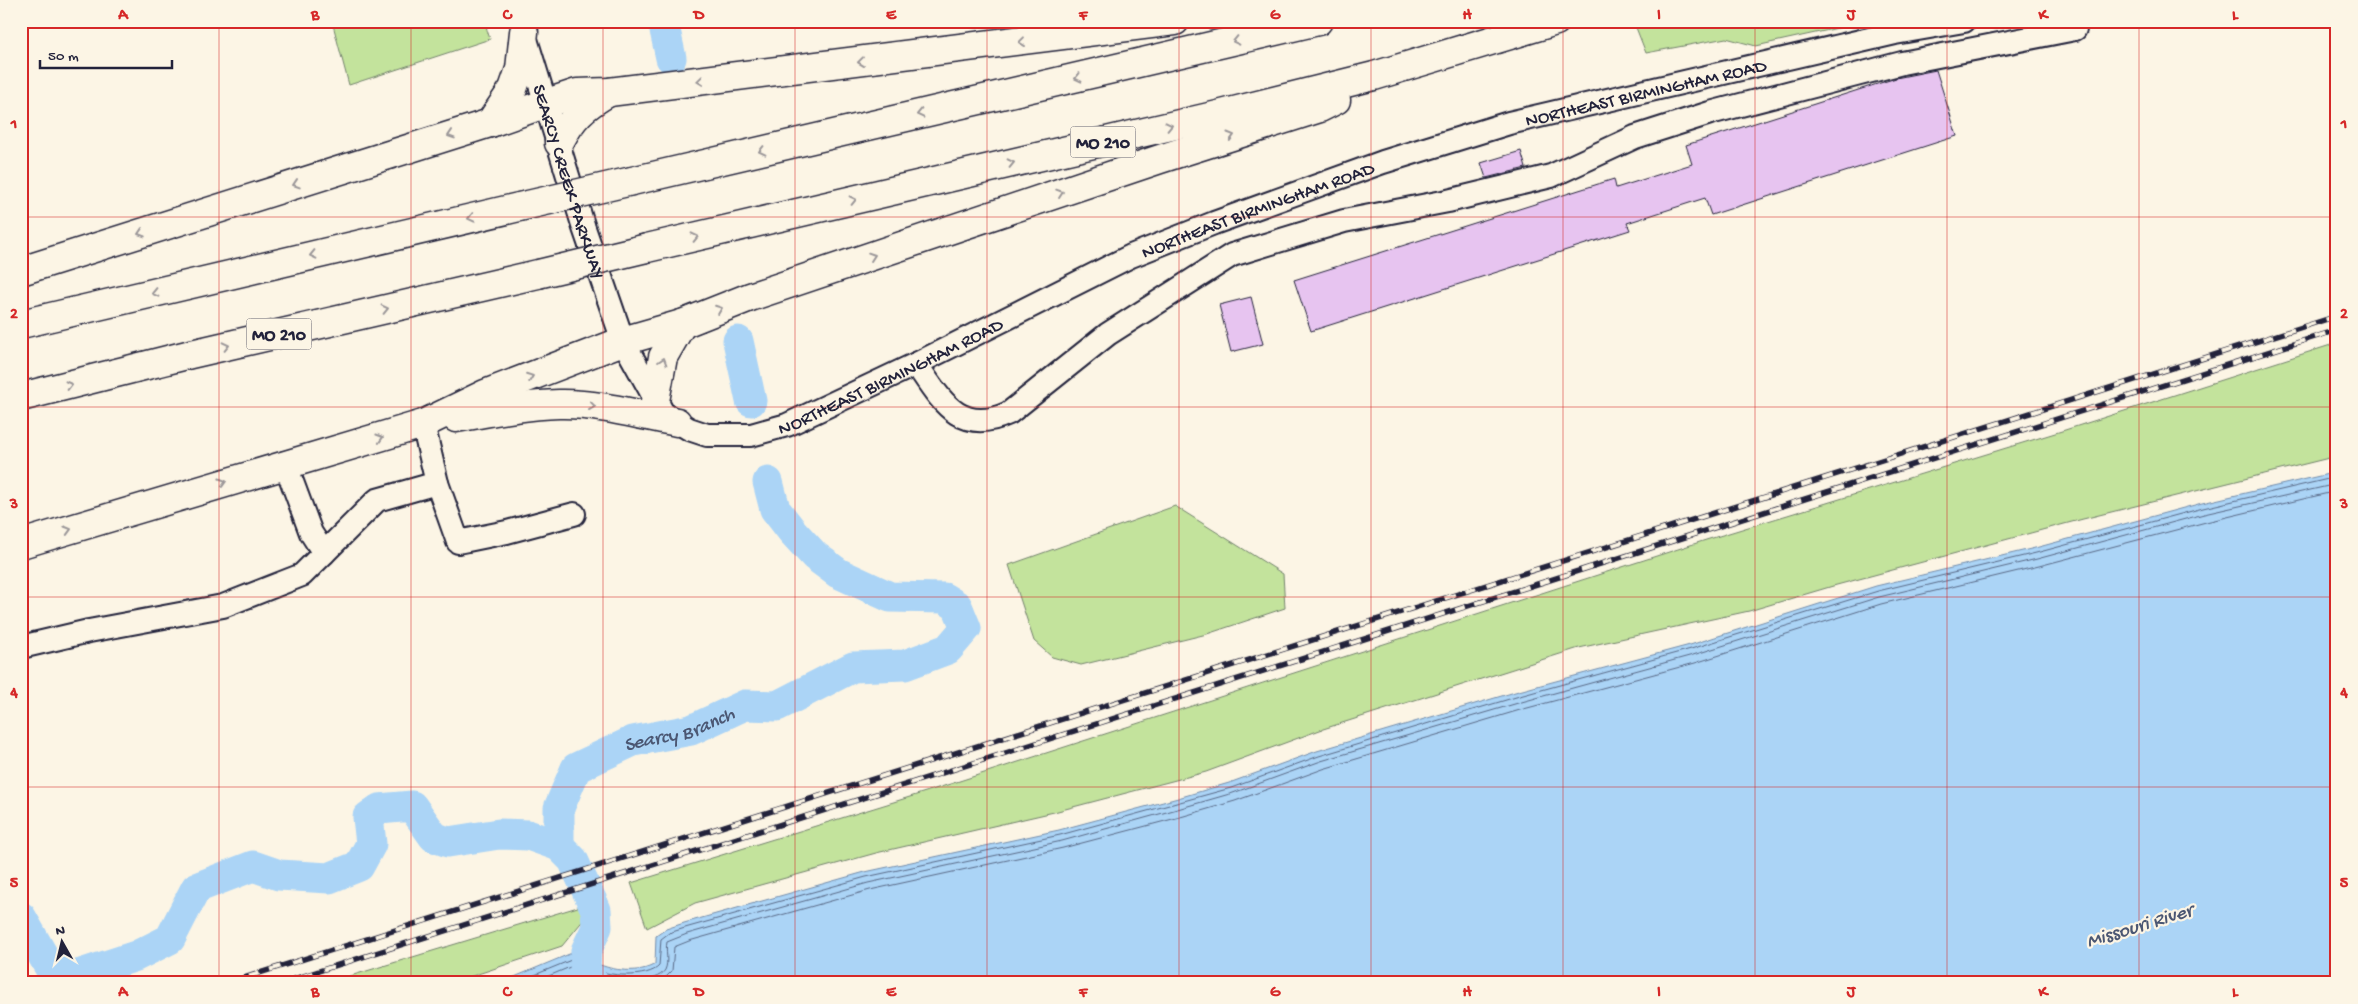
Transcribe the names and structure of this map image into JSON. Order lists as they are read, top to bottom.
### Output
{
  "streets": {
    "main road": ["MO 210"],
    "street": ["NORTHEAST BIRMINGHAM ROAD", "SEARCY CREEK PARKWAY"]
  },
  "crossings": [
    ["NORTHEAST BIRMINGHAM ROAD", "SEARCY CREEK PARKWAY"]
  ],
  "water": ["Searcy Branch", "Missouri River"],
  "scale_bar": "50 m",
  "north": "top",
  "grid": {
    "columns": [
      "A",
      "B",
      "C",
      "D",
      "E",
      "F",
      "G",
      "H",
      "I",
      "J",
      "K",
      "L"
    ],
    "rows": [
      "1",
      "2",
      "3",
      "4",
      "5"
    ]
  }
}
